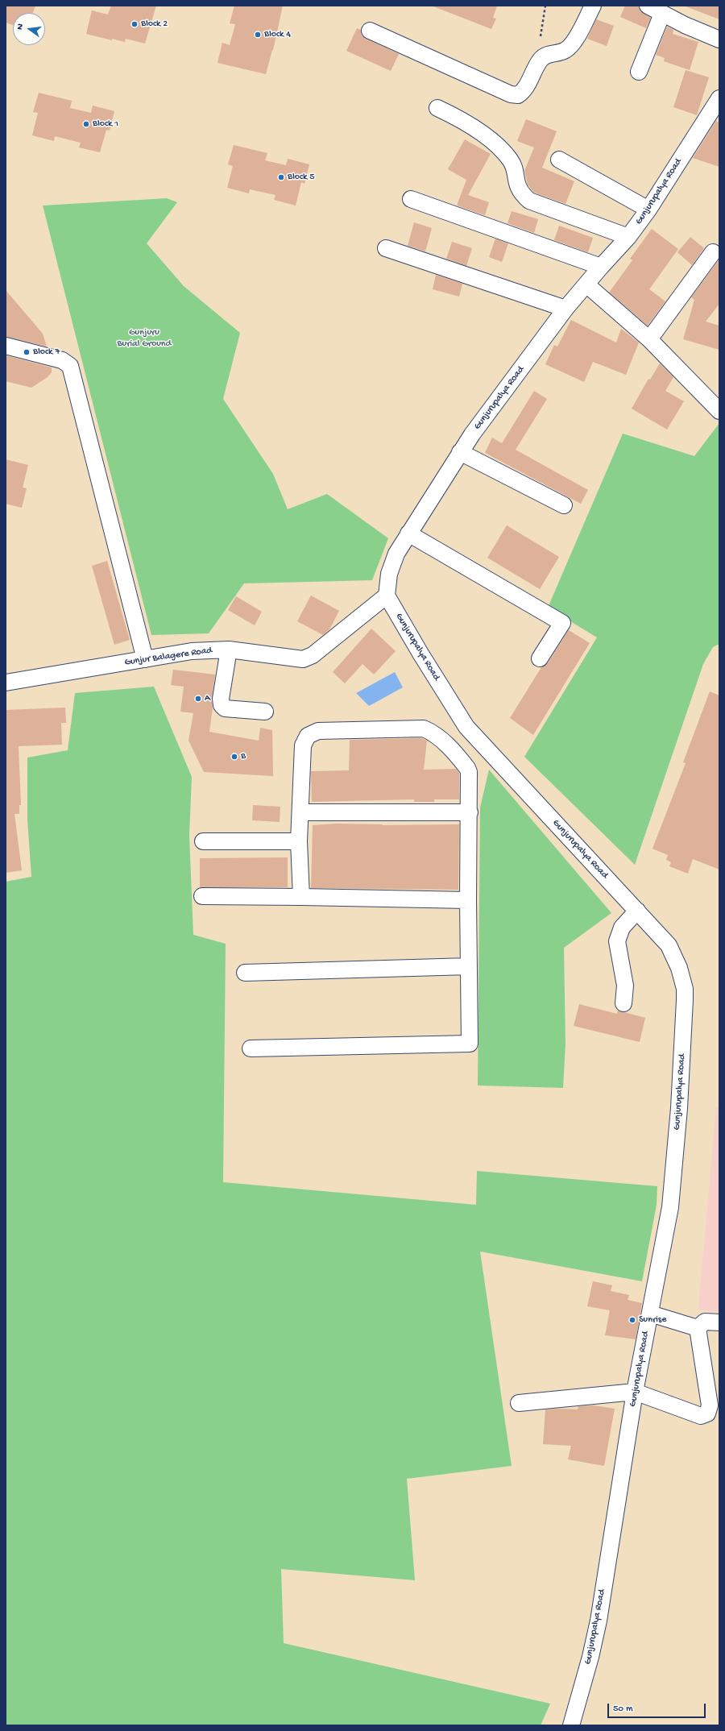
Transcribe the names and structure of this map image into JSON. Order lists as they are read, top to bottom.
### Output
{
  "streets": {
    "street": ["Gunjurupalya Road", "Gunjur Balagere Road"]
  },
  "crossings": [
    ["Gunjurupalya Road", "Gunjur Balagere Road"]
  ],
  "parks": ["Gunjuru Burial Ground"],
  "places": [
    "Block 2",
    "Block 4",
    "Block 1",
    "Block 5",
    "Block 7",
    "A",
    "B",
    "Sunrise"
  ],
  "scale_bar": "50 m",
  "north": "left"
}
